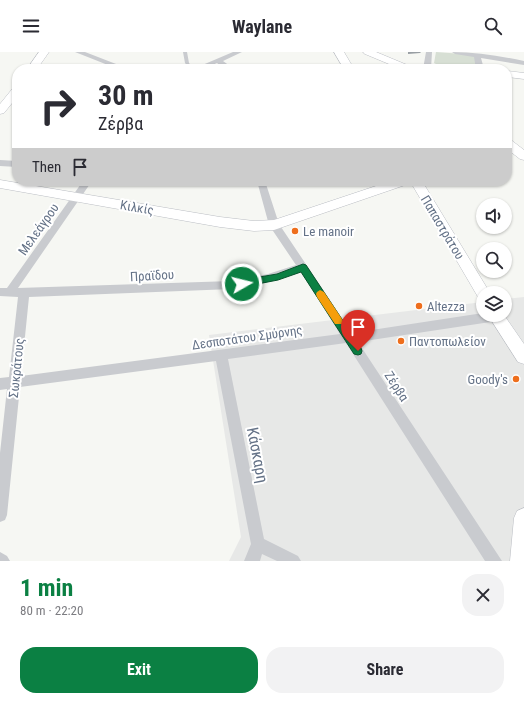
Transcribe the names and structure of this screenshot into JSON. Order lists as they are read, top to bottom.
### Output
{
  "streets": {
    "street": [
      "Κιλκίς",
      "Παπαστράτου",
      "Μελεάγρου",
      "Πραϊδου",
      "Δεσποτάτου Σμύρνης",
      "Σωκράτους",
      "Ζέρβα",
      "Κάσκαρη"
    ]
  },
  "crossings": [
    ["Κιλκίς", "Μελεάγρου"],
    ["Κιλκίς", "Ζέρβα"],
    ["Μελεάγρου", "Πραϊδου"],
    ["Πραϊδου", "Σωκράτους"],
    ["Πραϊδου", "Ζέρβα"],
    ["Δεσποτάτου Σμύρνης", "Σωκράτους"],
    ["Δεσποτάτου Σμύρνης", "Ζέρβα"],
    ["Δεσποτάτου Σμύρνης", "Κάσκαρη"]
  ],
  "places": [
    "Le manoir",
    "Altezza",
    "Παντοπωλείον",
    "Goody's"
  ],
  "page": {
    "header": "Waylane",
    "turn": ["30 m", "Ζέρβα"],
    "then": "Then",
    "heading": ["1 min", "80 m · 22:20"],
    "buttons": ["Exit", "Share"]
  }
}
